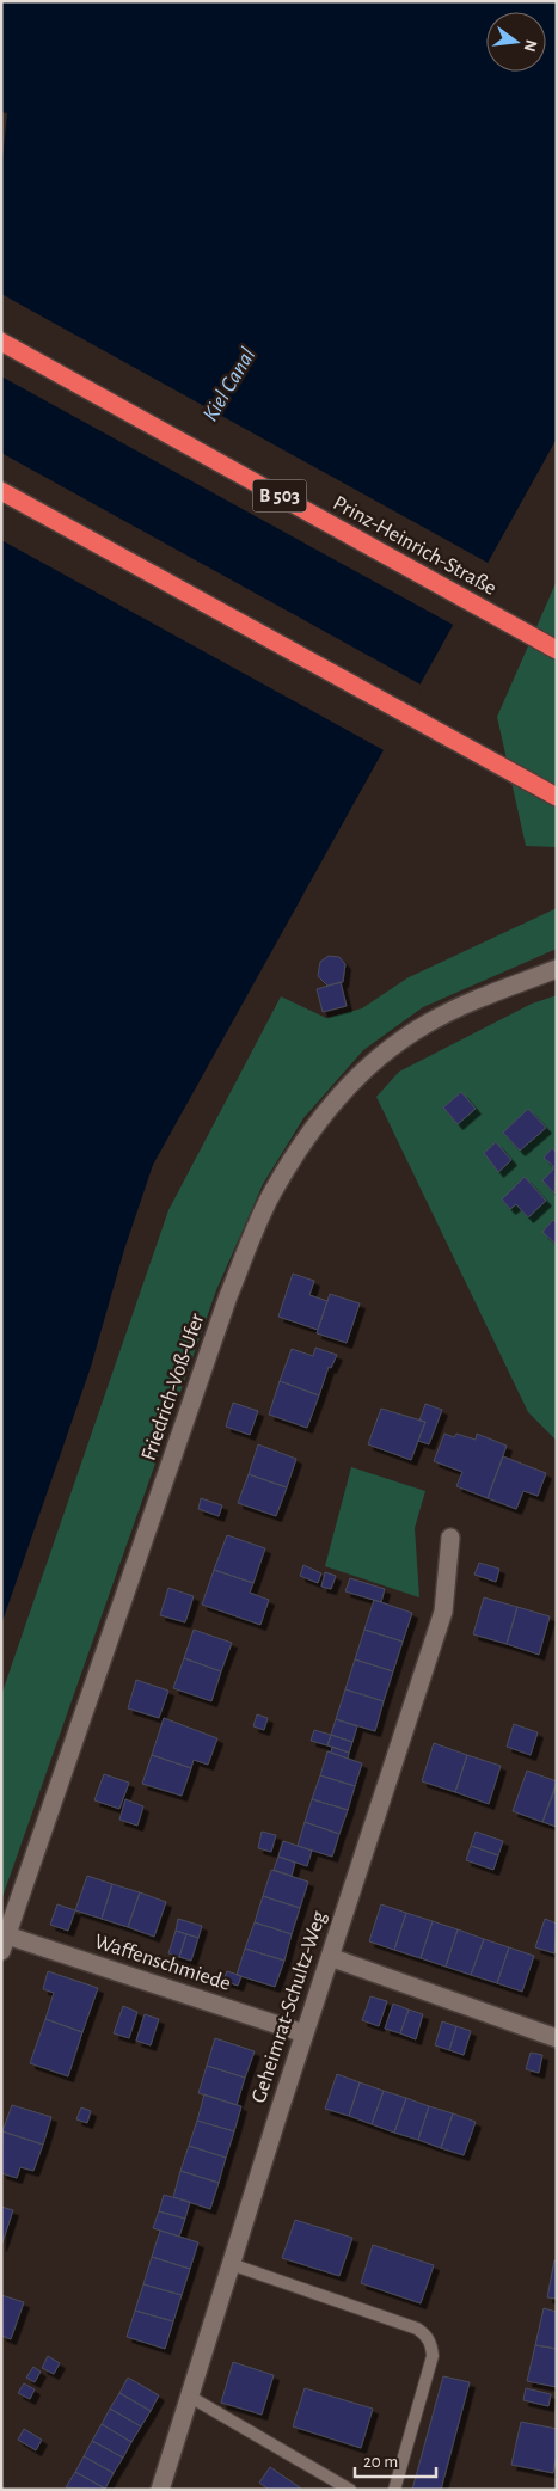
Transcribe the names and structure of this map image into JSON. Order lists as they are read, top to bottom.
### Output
{
  "streets": {
    "highway": ["B 503", "Prinz-Heinrich-Straße"],
    "street": ["Friedrich-Voß-Ufer", "Waffenschmiede", "Geheimrat-Schultz-Weg"]
  },
  "crossings": [
    ["Friedrich-Voß-Ufer", "Waffenschmiede"],
    ["Waffenschmiede", "Geheimrat-Schultz-Weg"]
  ],
  "water": ["Kiel Canal"],
  "scale_bar": "20 m",
  "north": "right"
}
